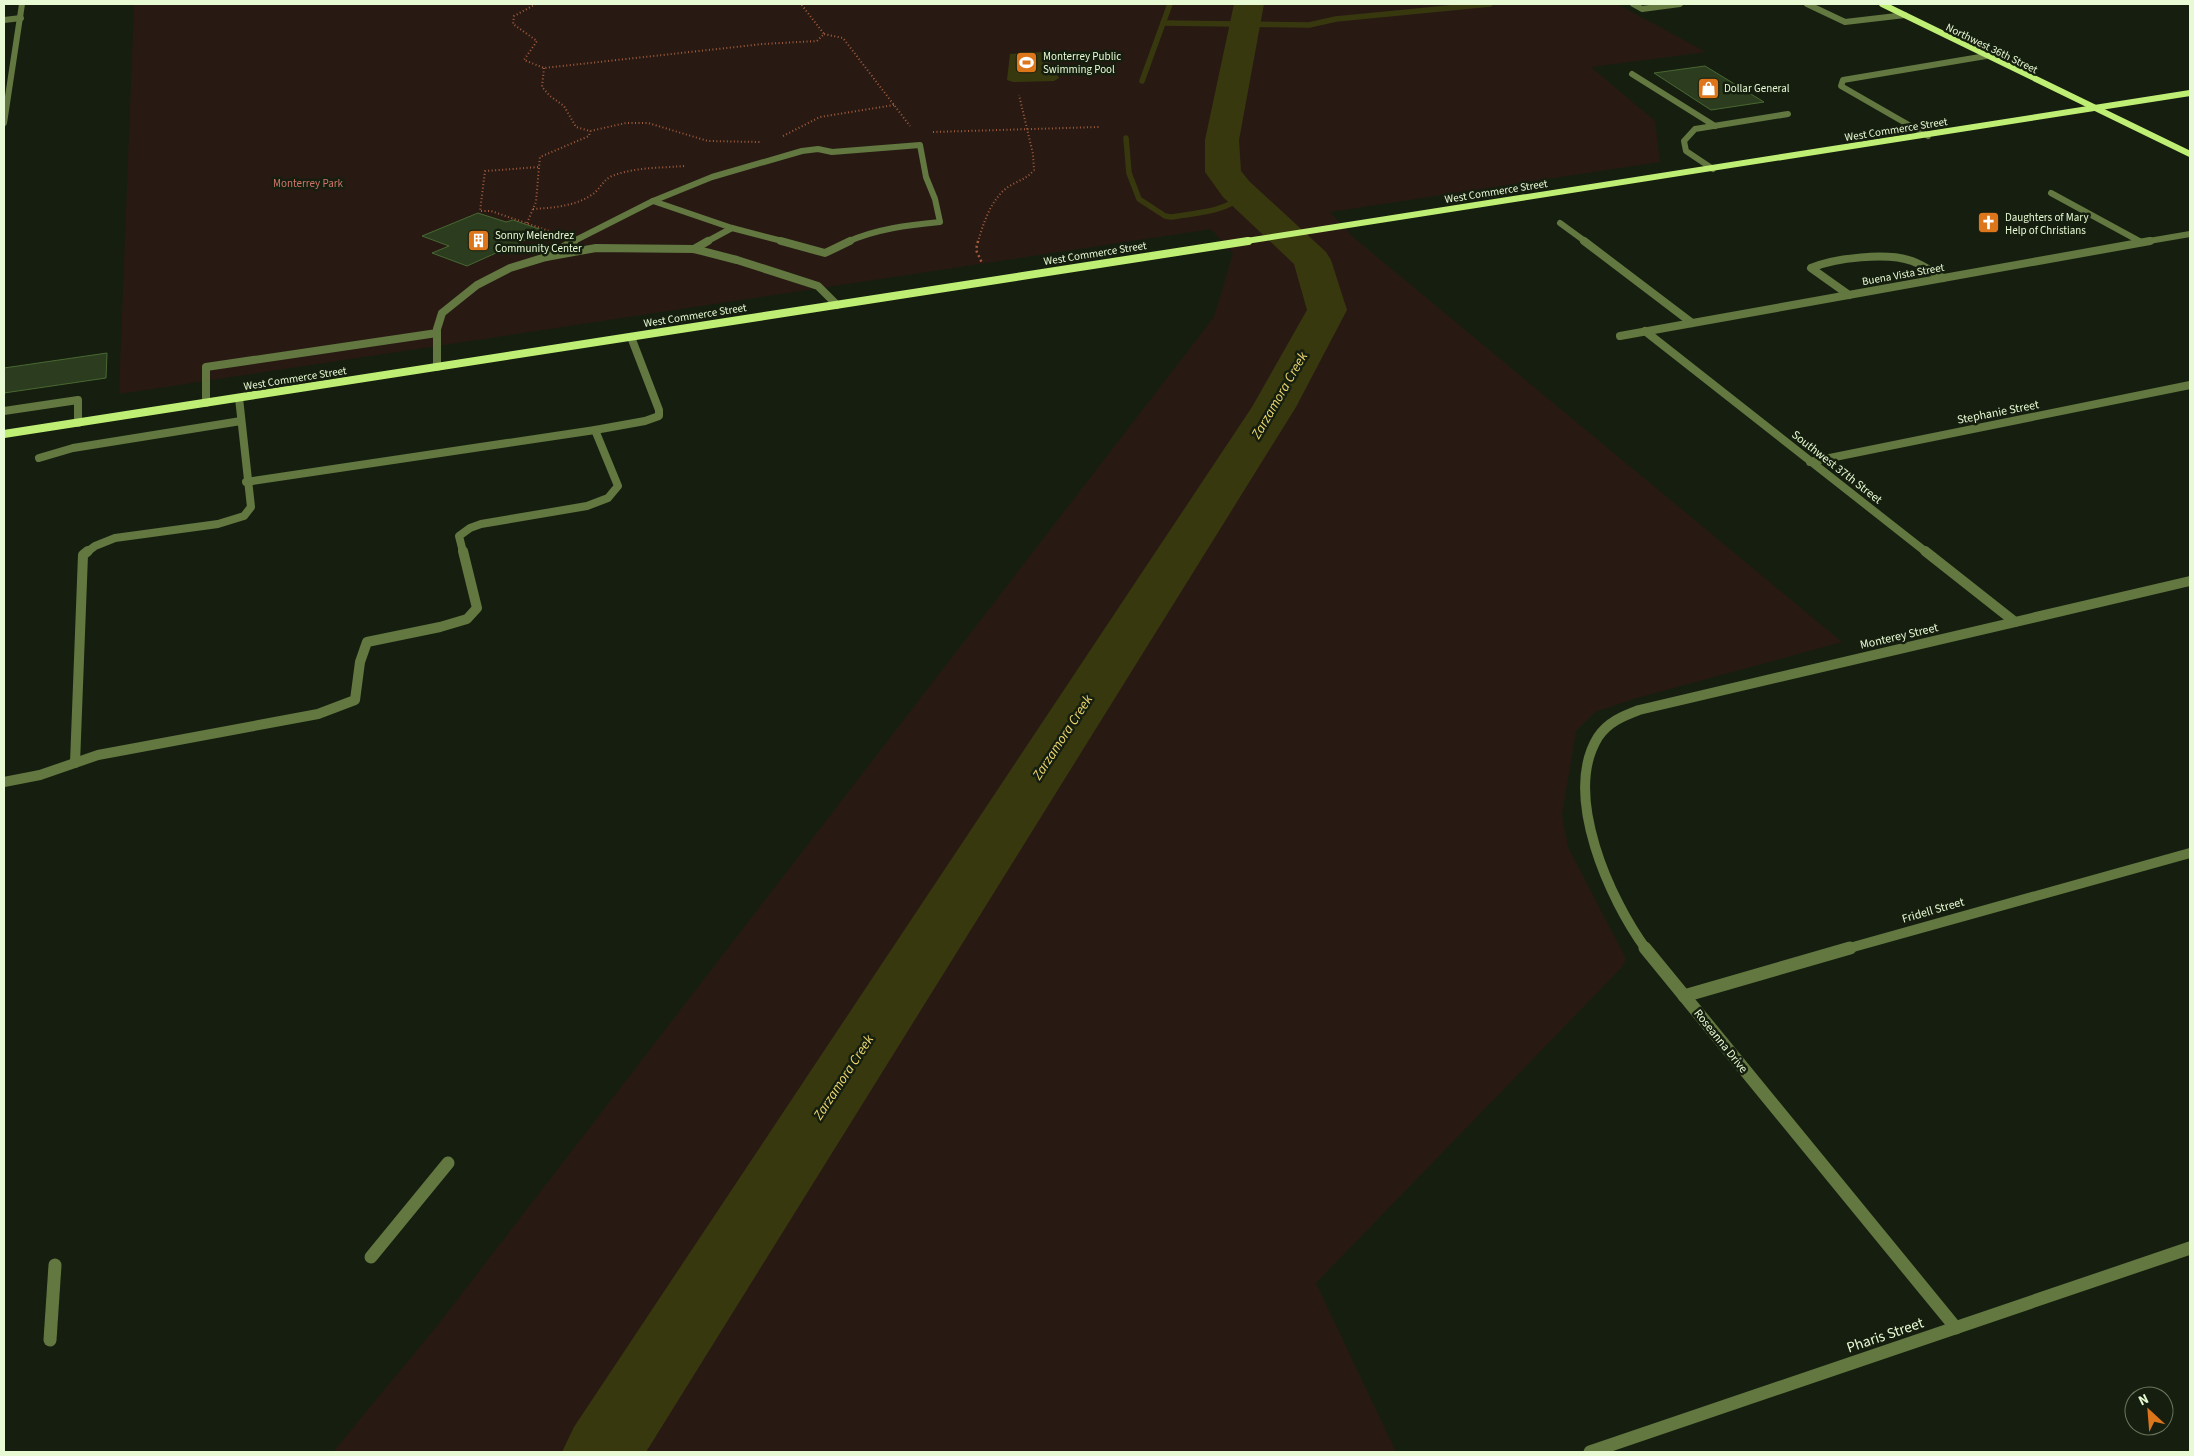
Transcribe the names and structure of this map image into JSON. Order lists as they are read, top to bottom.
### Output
{
  "streets": {
    "main road": ["Northwest 36th Street", "West Commerce Street"],
    "street": [
      "Buena Vista Street",
      "Stephanie Street",
      "Southwest 37th Street",
      "Monterey Street",
      "Fridell Street",
      "Roseanna Drive",
      "Pharis Street"
    ]
  },
  "crossings": [
    ["Northwest 36th Street", "West Commerce Street"],
    ["Buena Vista Street", "Southwest 37th Street"],
    ["Stephanie Street", "Southwest 37th Street"],
    ["Southwest 37th Street", "Monterey Street"],
    ["Monterey Street", "Roseanna Drive"],
    ["Fridell Street", "Roseanna Drive"],
    ["Roseanna Drive", "Pharis Street"]
  ],
  "water": ["Zarzamora Creek"],
  "parks": ["Monterrey Park"],
  "places": {
    "sports": ["Monterrey Public Swimming Pool"],
    "shop": ["Dollar General"],
    "church": ["Daughters of Mary Help of Christians"],
    "building": ["Sonny Melendrez Community Center"]
  },
  "north": "top left"
}
